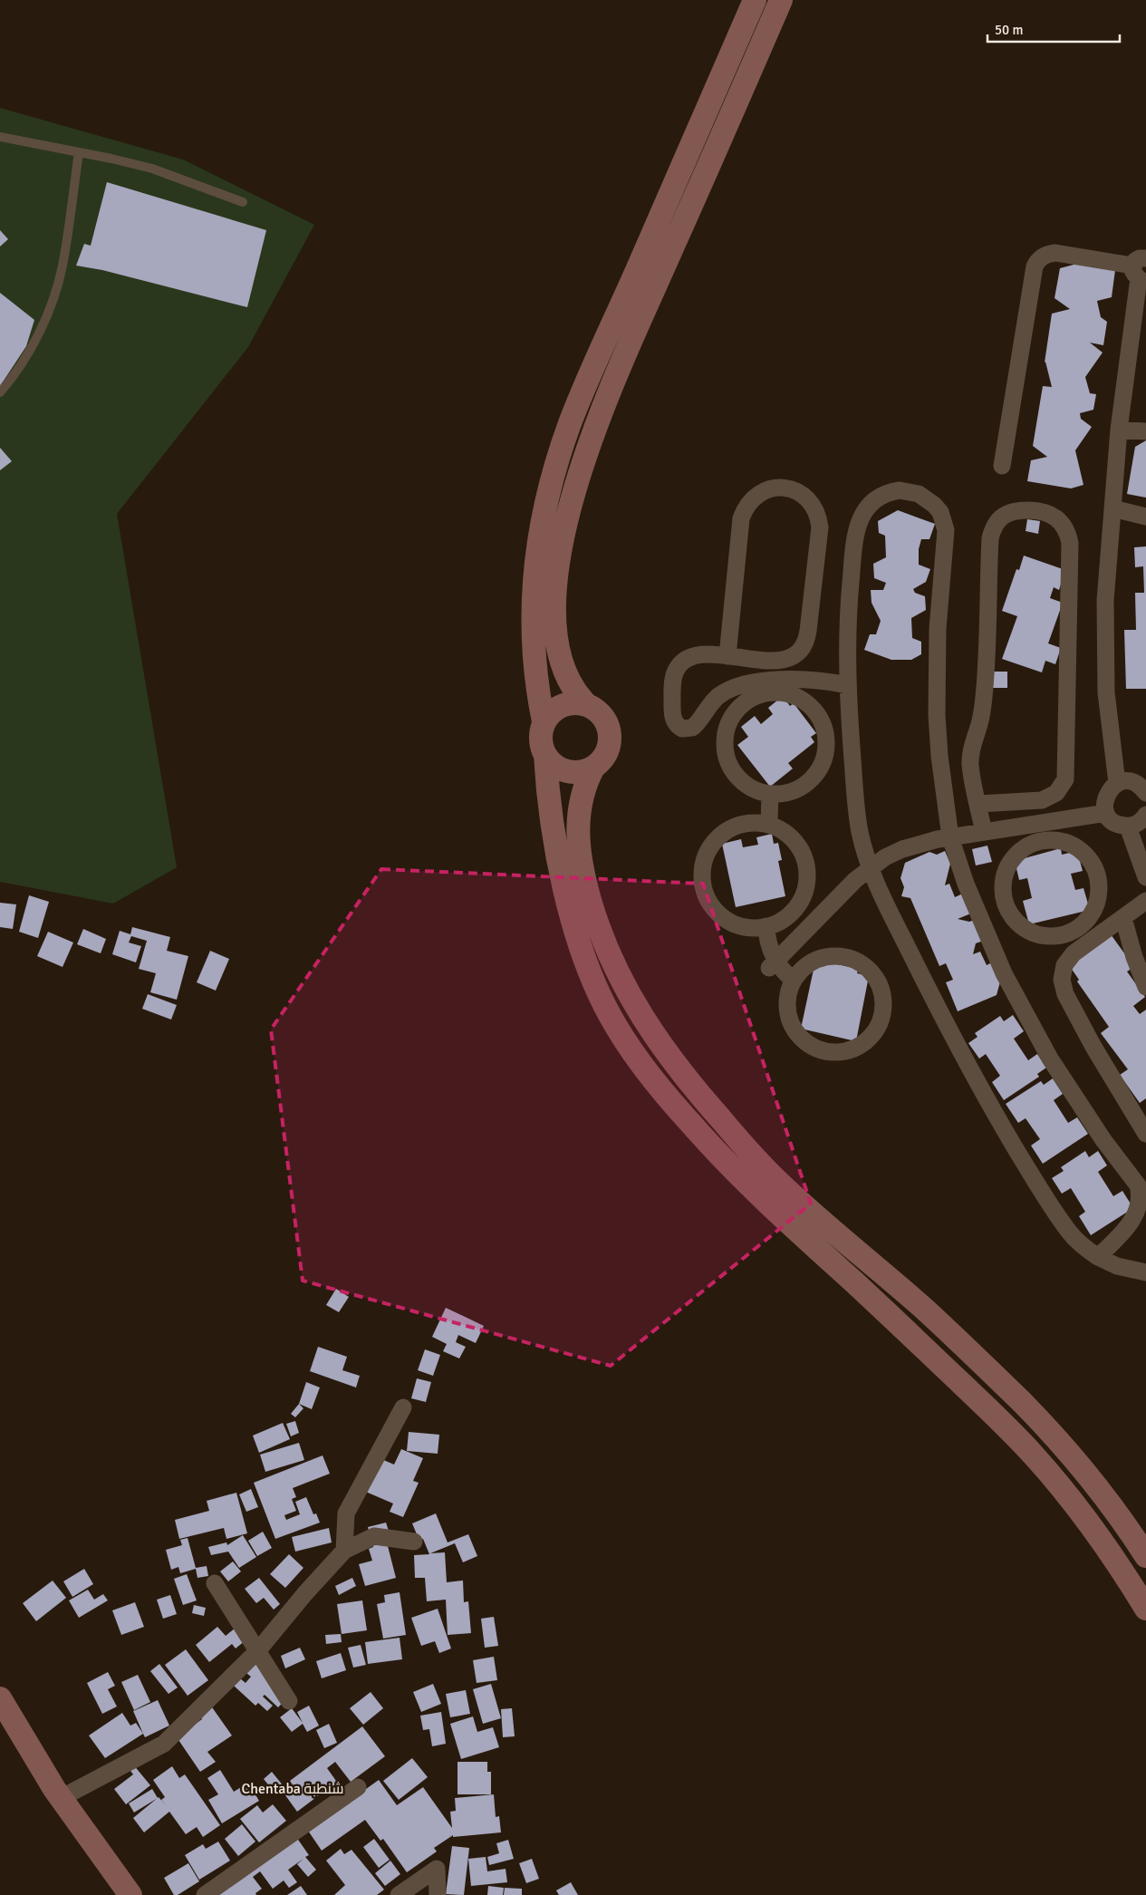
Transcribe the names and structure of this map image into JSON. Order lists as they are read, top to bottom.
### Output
{
  "districts": ["Chentaba شنطبة"],
  "scale_bar": "50 m"
}
